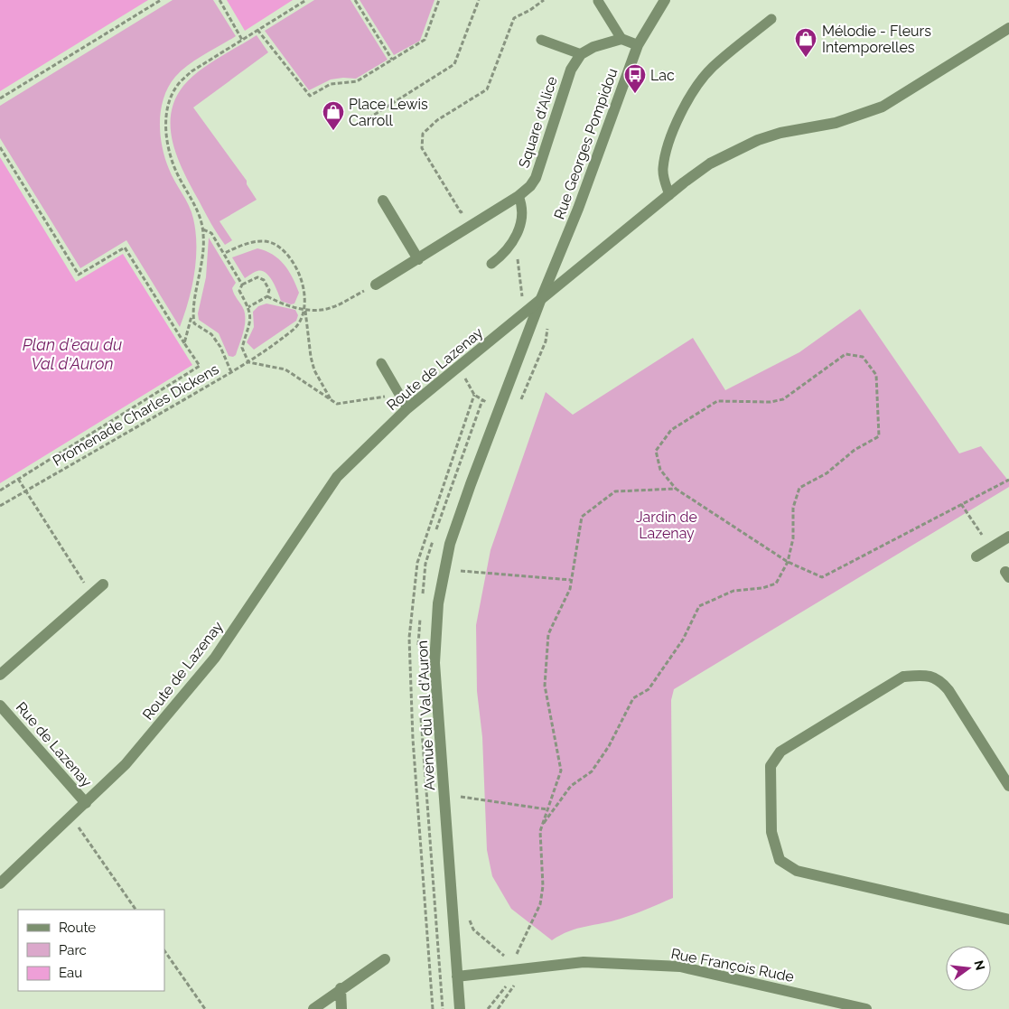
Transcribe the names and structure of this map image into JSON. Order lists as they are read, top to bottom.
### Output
{
  "streets": {
    "street": [
      "Square d'Alice",
      "Rue Georges Pompidou",
      "Route de Lazenay",
      "Avenue du Val d'Auron",
      "Rue de Lazenay",
      "Rue François Rude"
    ],
    "path": ["Promenade Charles Dickens"]
  },
  "crossings": [
    ["Rue Georges Pompidou", "Route de Lazenay"],
    ["Rue Georges Pompidou", "Avenue du Val d'Auron"],
    ["Route de Lazenay", "Avenue du Val d'Auron"],
    ["Route de Lazenay", "Rue de Lazenay"],
    ["Avenue du Val d'Auron", "Rue François Rude"]
  ],
  "water": ["Plan d'eau du Val d'Auron"],
  "parks": ["Jardin de Lazenay"],
  "places": {
    "shop": ["Mélodie - Fleurs Intemporelles", "Place Lewis Carroll"],
    "bus stop": ["Lac"]
  },
  "legend": ["Route", "Parc", "Eau"],
  "north": "right"
}
